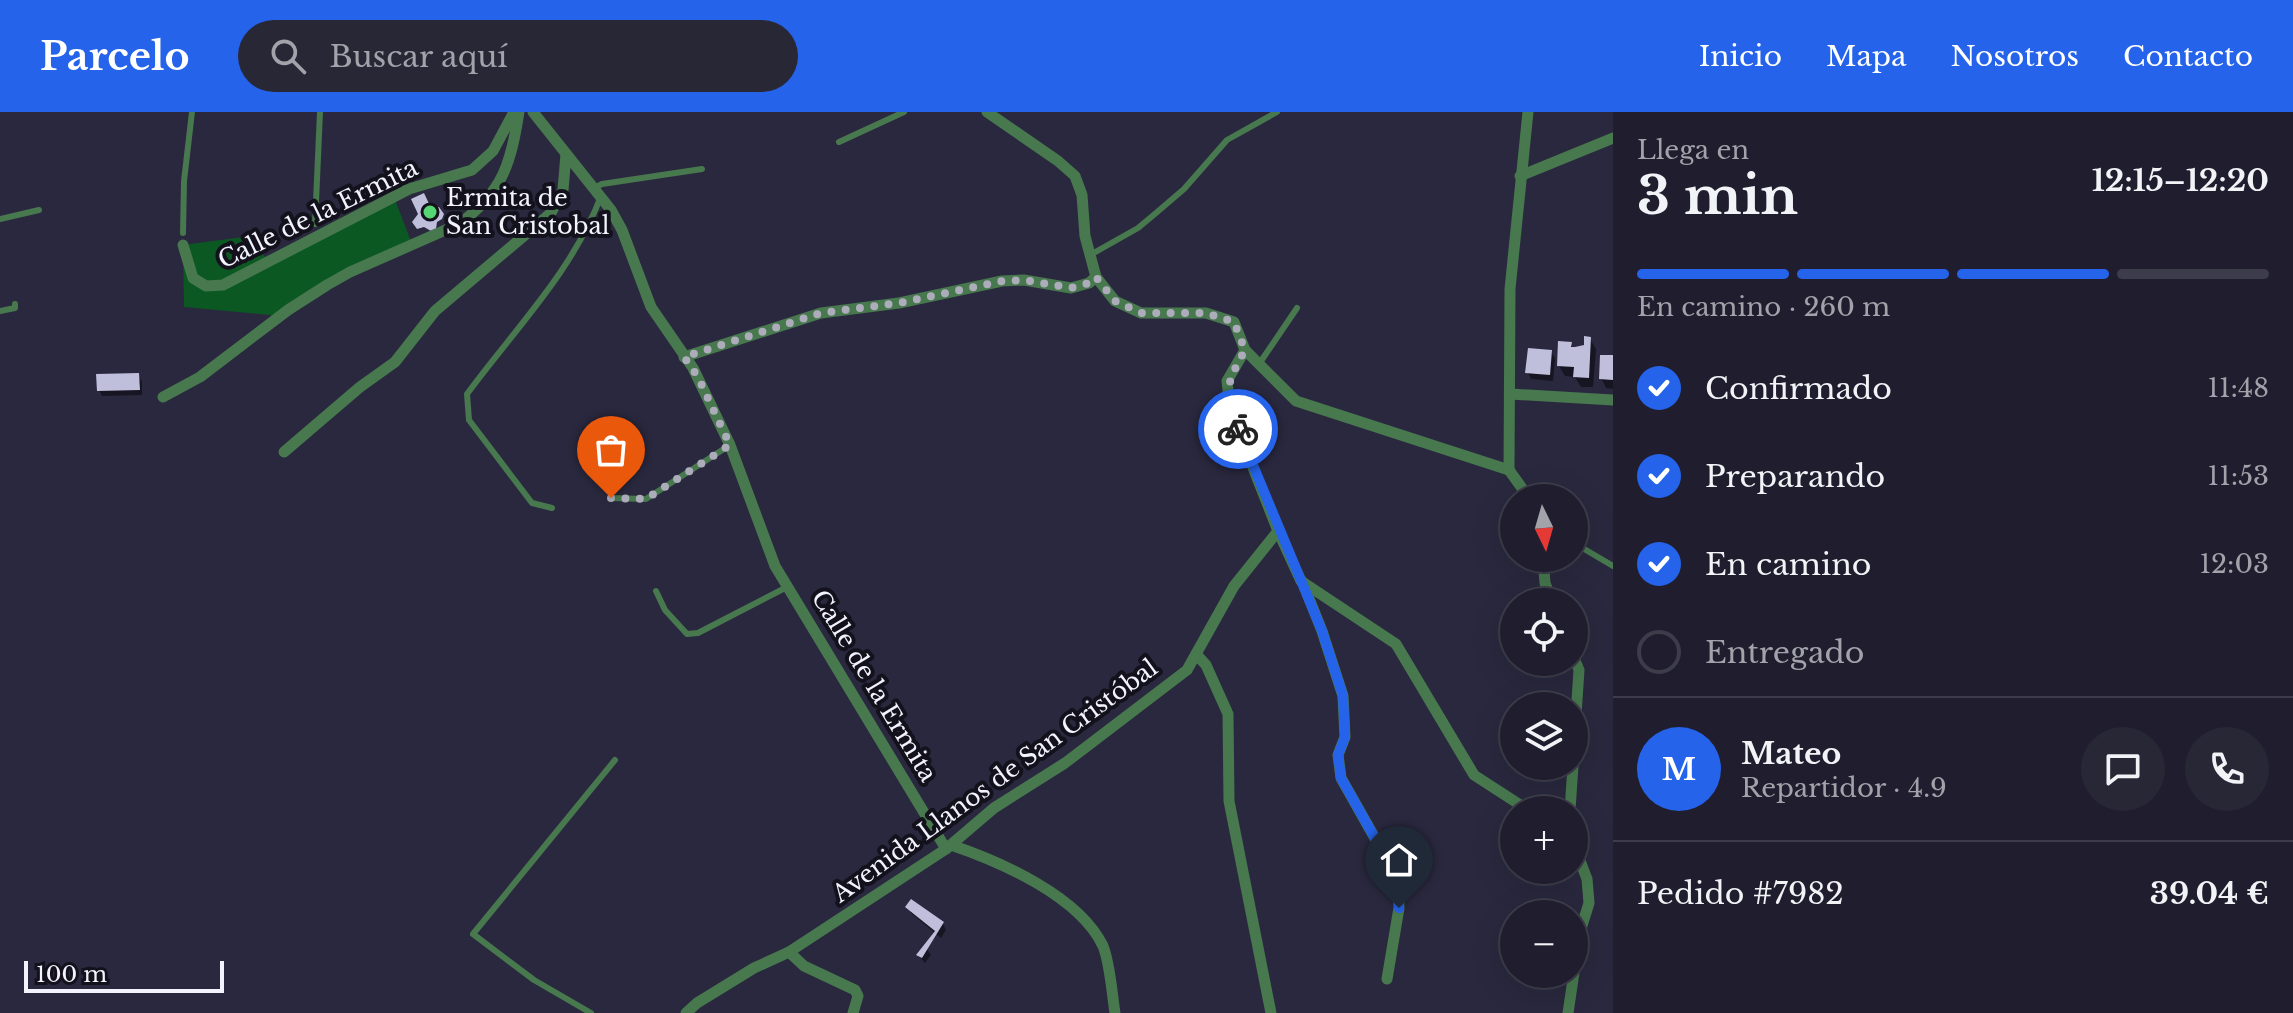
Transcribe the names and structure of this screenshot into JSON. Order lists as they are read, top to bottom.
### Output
{
  "streets": {
    "street": ["Calle de la Ermita", "Avenida Llanos de San Cristóbal"]
  },
  "crossings": [
    ["Calle de la Ermita", "Avenida Llanos de San Cristóbal"]
  ],
  "places": ["Ermita de San Cristobal"],
  "scale_bar": "100 m",
  "north": "bottom",
  "page": {
    "header": "Parcelo",
    "search": "Buscar aquí",
    "nav": [
      "Inicio",
      "Mapa",
      "Nosotros",
      "Contacto"
    ],
    "heading": ["3 min", "Llega en", "12:15–12:20"],
    "panel": [
      "Mateo",
      "Repartidor · 4.9",
      "Pedido #7982",
      "39.04 €"
    ],
    "bar": "En camino · 260 m",
    "list": [
      ["Confirmado", "11:48"],
      ["Preparando", "11:53"],
      ["En camino", "12:03"],
      "Entregado"
    ],
    "map_buttons": ["+", "−"],
    "round": "M",
    "scale": "100 m"
  }
}
